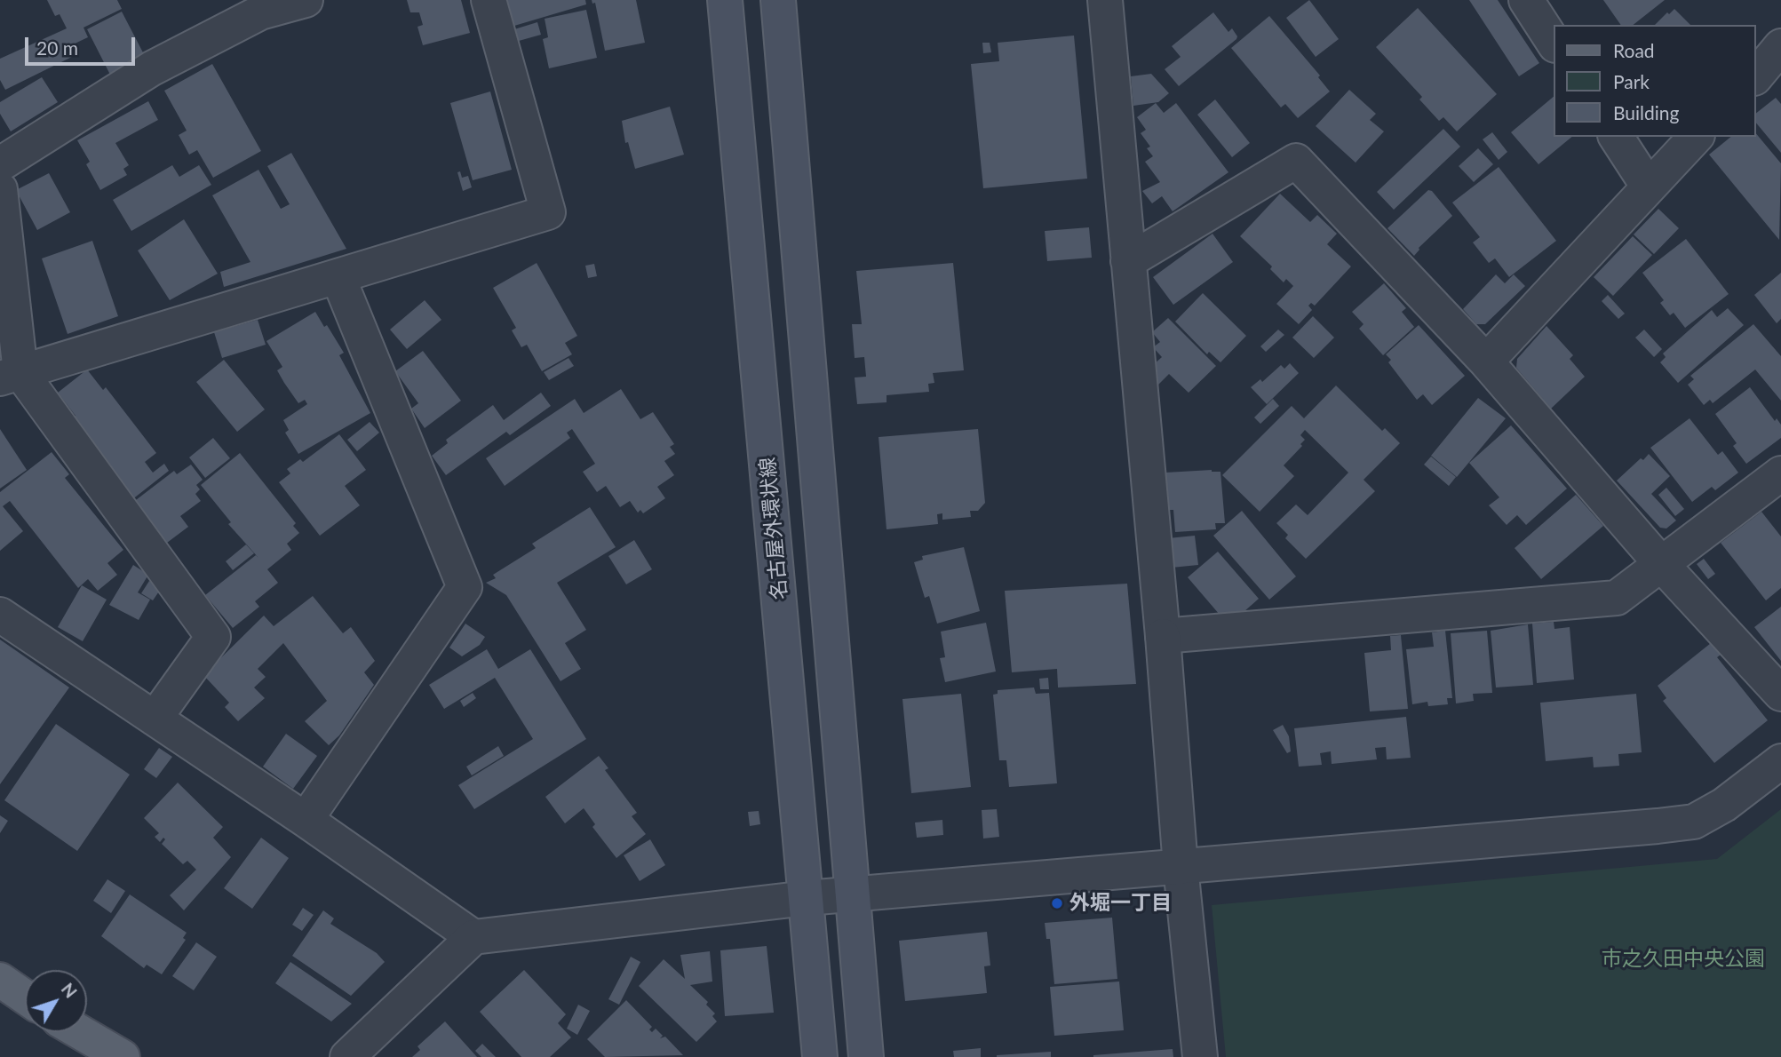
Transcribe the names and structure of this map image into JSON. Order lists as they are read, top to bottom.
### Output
{
  "streets": {
    "main road": ["名古屋外環状線"]
  },
  "parks": ["市之久田中央公園"],
  "places": ["外堀一丁目"],
  "legend": ["Road", "Park", "Building"],
  "scale_bar": "20 m",
  "north": "top right"
}
